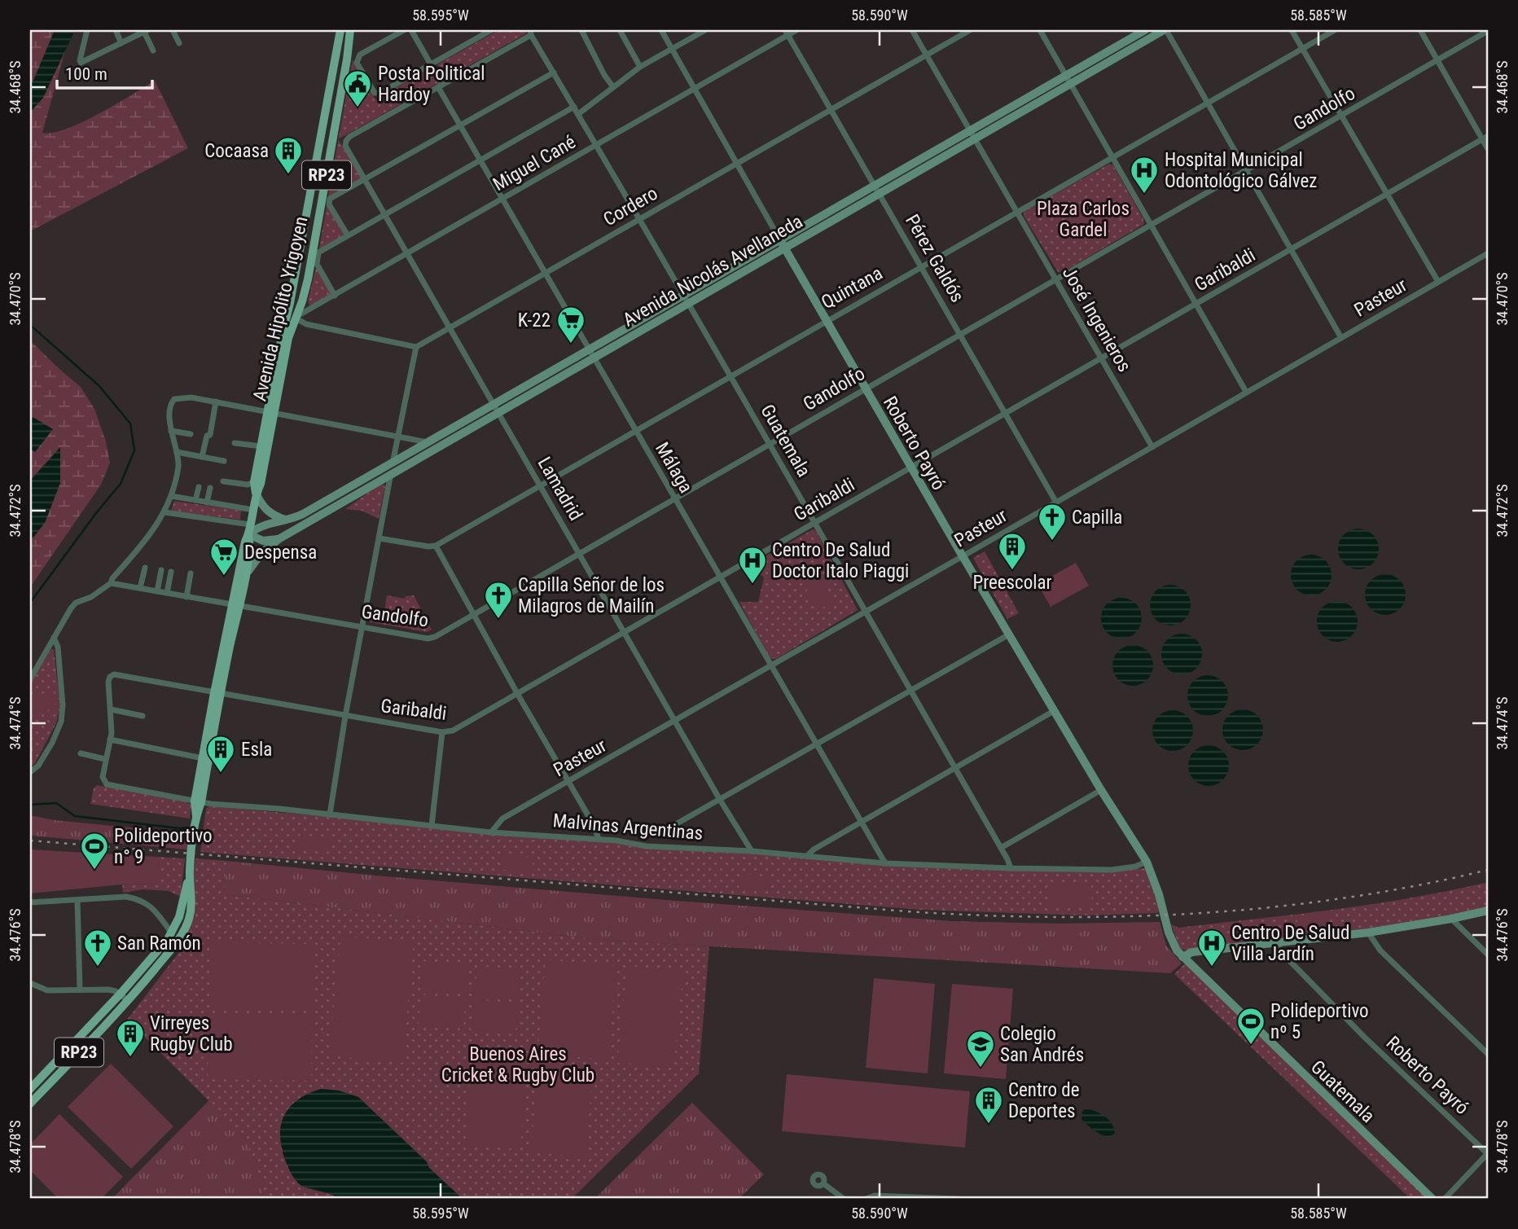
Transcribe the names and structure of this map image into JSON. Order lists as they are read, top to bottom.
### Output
{
  "streets": {
    "main road": ["RP23", "Avenida Hipólito Yrigoyen"],
    "street": [
      "Gandolfo",
      "Miguel Cané",
      "Cordero",
      "Pérez Galdós",
      "Garibaldi",
      "Avenida Nicolás Avellaneda",
      "Quintana",
      "Pasteur",
      "José Ingenieros",
      "Guatemala",
      "Roberto Payró",
      "Málaga",
      "Lamadrid",
      "Malvinas Argentinas"
    ]
  },
  "crossings": [
    ["Gandolfo", "Pérez Galdós"],
    ["Gandolfo", "Avenida Hipólito Yrigoyen"],
    ["Gandolfo", "José Ingenieros"],
    ["Gandolfo", "Guatemala"],
    ["Gandolfo", "Roberto Payró"],
    ["Gandolfo", "Málaga"],
    ["Gandolfo", "Lamadrid"],
    ["Miguel Cané", "Pérez Galdós"],
    ["Miguel Cané", "Avenida Hipólito Yrigoyen"],
    ["Miguel Cané", "Guatemala"],
    ["Miguel Cané", "Roberto Payró"],
    ["Miguel Cané", "Málaga"],
    ["Miguel Cané", "Lamadrid"],
    ["Cordero", "Pérez Galdós"],
    ["Cordero", "José Ingenieros"],
    ["Cordero", "Guatemala"],
    ["Cordero", "Roberto Payró"],
    ["Cordero", "Málaga"],
    ["Cordero", "Lamadrid"],
    ["Pérez Galdós", "Garibaldi"],
    ["Pérez Galdós", "Avenida Nicolás Avellaneda"],
    ["Pérez Galdós", "Quintana"],
    ["Pérez Galdós", "Pasteur"],
    ["Garibaldi", "Avenida Hipólito Yrigoyen"],
    ["Garibaldi", "José Ingenieros"],
    ["Garibaldi", "Guatemala"],
    ["Garibaldi", "Roberto Payró"],
    ["Garibaldi", "Málaga"],
    ["Garibaldi", "Lamadrid"],
    ["Avenida Nicolás Avellaneda", "Avenida Hipólito Yrigoyen"],
    ["Avenida Nicolás Avellaneda", "José Ingenieros"],
    ["Avenida Nicolás Avellaneda", "Guatemala"],
    ["Avenida Nicolás Avellaneda", "Roberto Payró"],
    ["Avenida Nicolás Avellaneda", "Málaga"],
    ["Avenida Nicolás Avellaneda", "Lamadrid"],
    ["Quintana", "José Ingenieros"],
    ["Quintana", "Guatemala"],
    ["Quintana", "Roberto Payró"],
    ["Quintana", "Málaga"],
    ["Quintana", "Lamadrid"],
    ["Pasteur", "José Ingenieros"],
    ["Pasteur", "Guatemala"],
    ["Pasteur", "Roberto Payró"],
    ["Pasteur", "Málaga"],
    ["Pasteur", "Lamadrid"],
    ["Pasteur", "Malvinas Argentinas"],
    ["Avenida Hipólito Yrigoyen", "Malvinas Argentinas"],
    ["Guatemala", "Roberto Payró"],
    ["Guatemala", "Malvinas Argentinas"],
    ["Roberto Payró", "Malvinas Argentinas"],
    ["Málaga", "Lamadrid"],
    ["Málaga", "Malvinas Argentinas"],
    ["Lamadrid", "Malvinas Argentinas"]
  ],
  "parks": ["Plaza Carlos Gardel", "Buenos Aires Cricket & Rugby Club"],
  "places": {
    "public building": ["Posta Political Hardoy"],
    "building": [
      "Cocaasa",
      "Preescolar",
      "Esla",
      "Virreyes Rugby Club",
      "Centro de Deportes"
    ],
    "hospital": ["Hospital Municipal Odontológico Gálvez", "Centro De Salud Doctor Italo Piaggi", "Centro De Salud Villa Jardín"],
    "supermarket": ["K-22", "Despensa"],
    "church": ["Capilla", "Capilla Señor de los Milagros de Mailín", "San Ramón"],
    "sports": ["Polideportivo n° 9", "Polideportivo nº 5"],
    "school or university": ["Colegio San Andrés"]
  },
  "scale_bar": "100 m",
  "coordinates": [
    "58.595°W",
    "58.590°W",
    "58.585°W",
    "34.468°S",
    "34.470°S",
    "34.472°S",
    "34.474°S",
    "34.476°S",
    "34.478°S"
  ]
}
